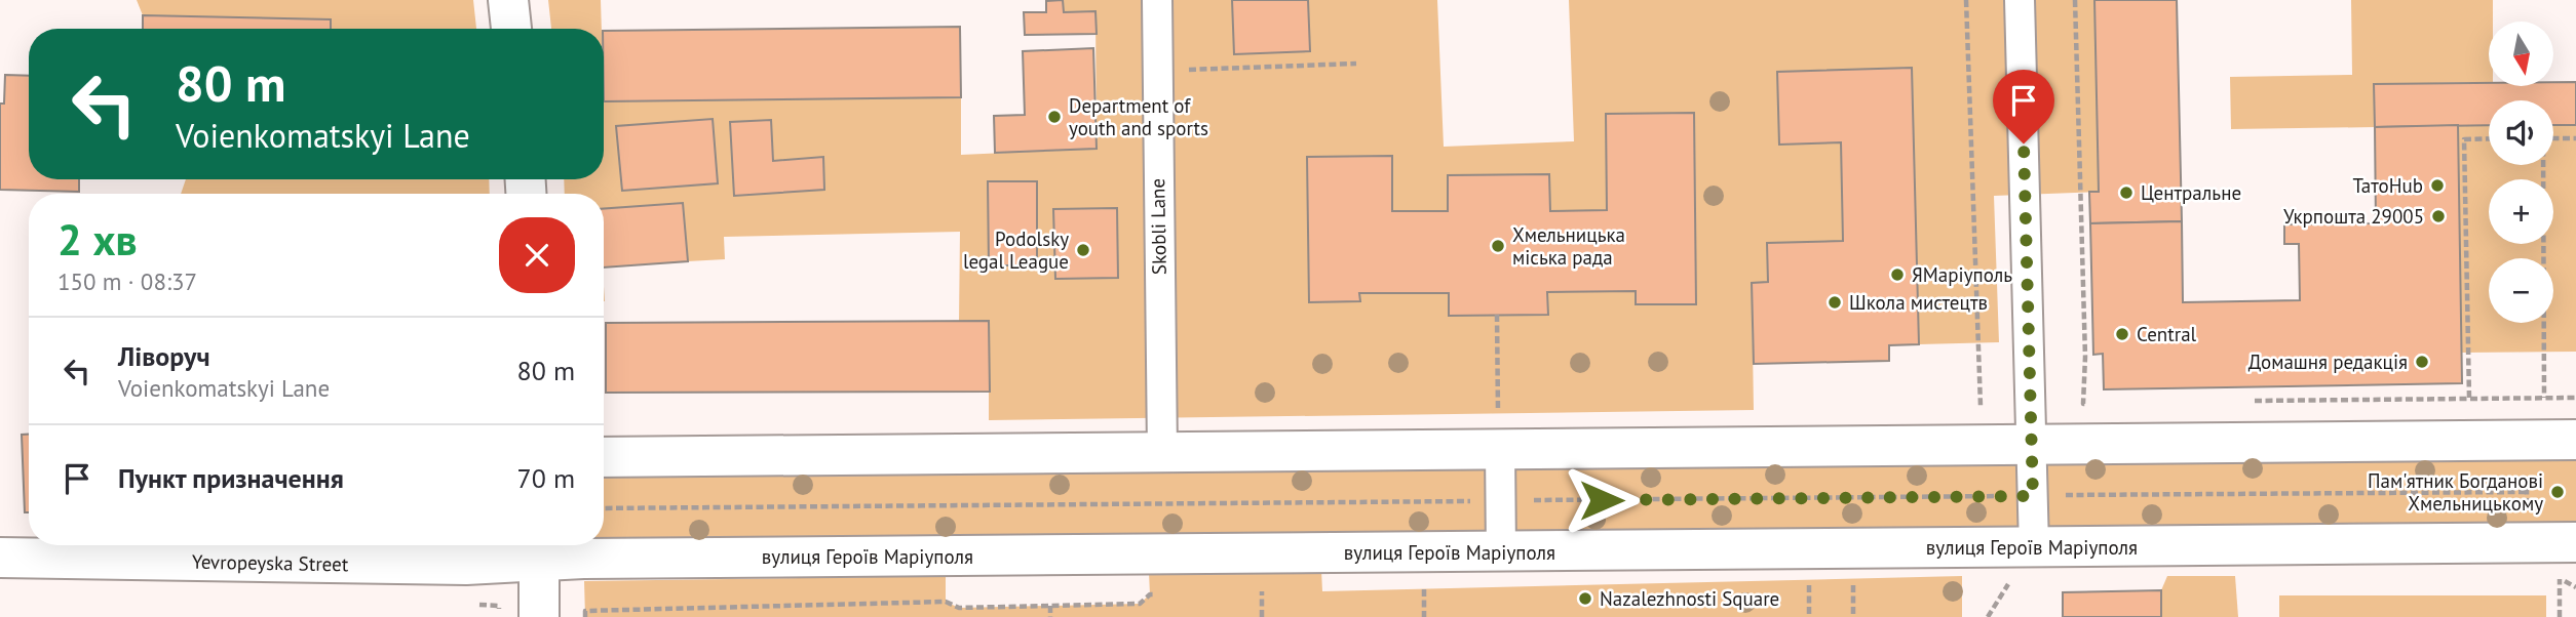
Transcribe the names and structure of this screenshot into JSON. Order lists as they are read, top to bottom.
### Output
{
  "streets": {
    "street": ["Skobli Lane", "вулиця Героїв Маріуполя", "Yevropeyska Street"]
  },
  "crossings": [
    ["вулиця Героїв Маріуполя", "Yevropeyska Street"]
  ],
  "places": [
    "Department of youth and sports",
    "ТатоHub",
    "Центральне",
    "Укрпошта 29005",
    "Хмельницька міська рада",
    "Podolsky legal League",
    "ЯМаріуполь",
    "Школа мистецтв",
    "Central",
    "Домашня редакція",
    "Пам'ятник Богданові Хмельницькому",
    "Nazalezhnosti Square"
  ],
  "north": "bottom",
  "page": {
    "map_buttons": ["+", "−"],
    "turn": ["80 m", "Voienkomatskyi Lane"],
    "heading": ["2 хв", "150 m · 08:37"],
    "list": [
      {
        "name": "Ліворуч",
        "note": "Voienkomatskyi Lane",
        "value": "80 m"
      },
      {
        "name": "Пункт призначення",
        "value": "70 m"
      }
    ]
  }
}
